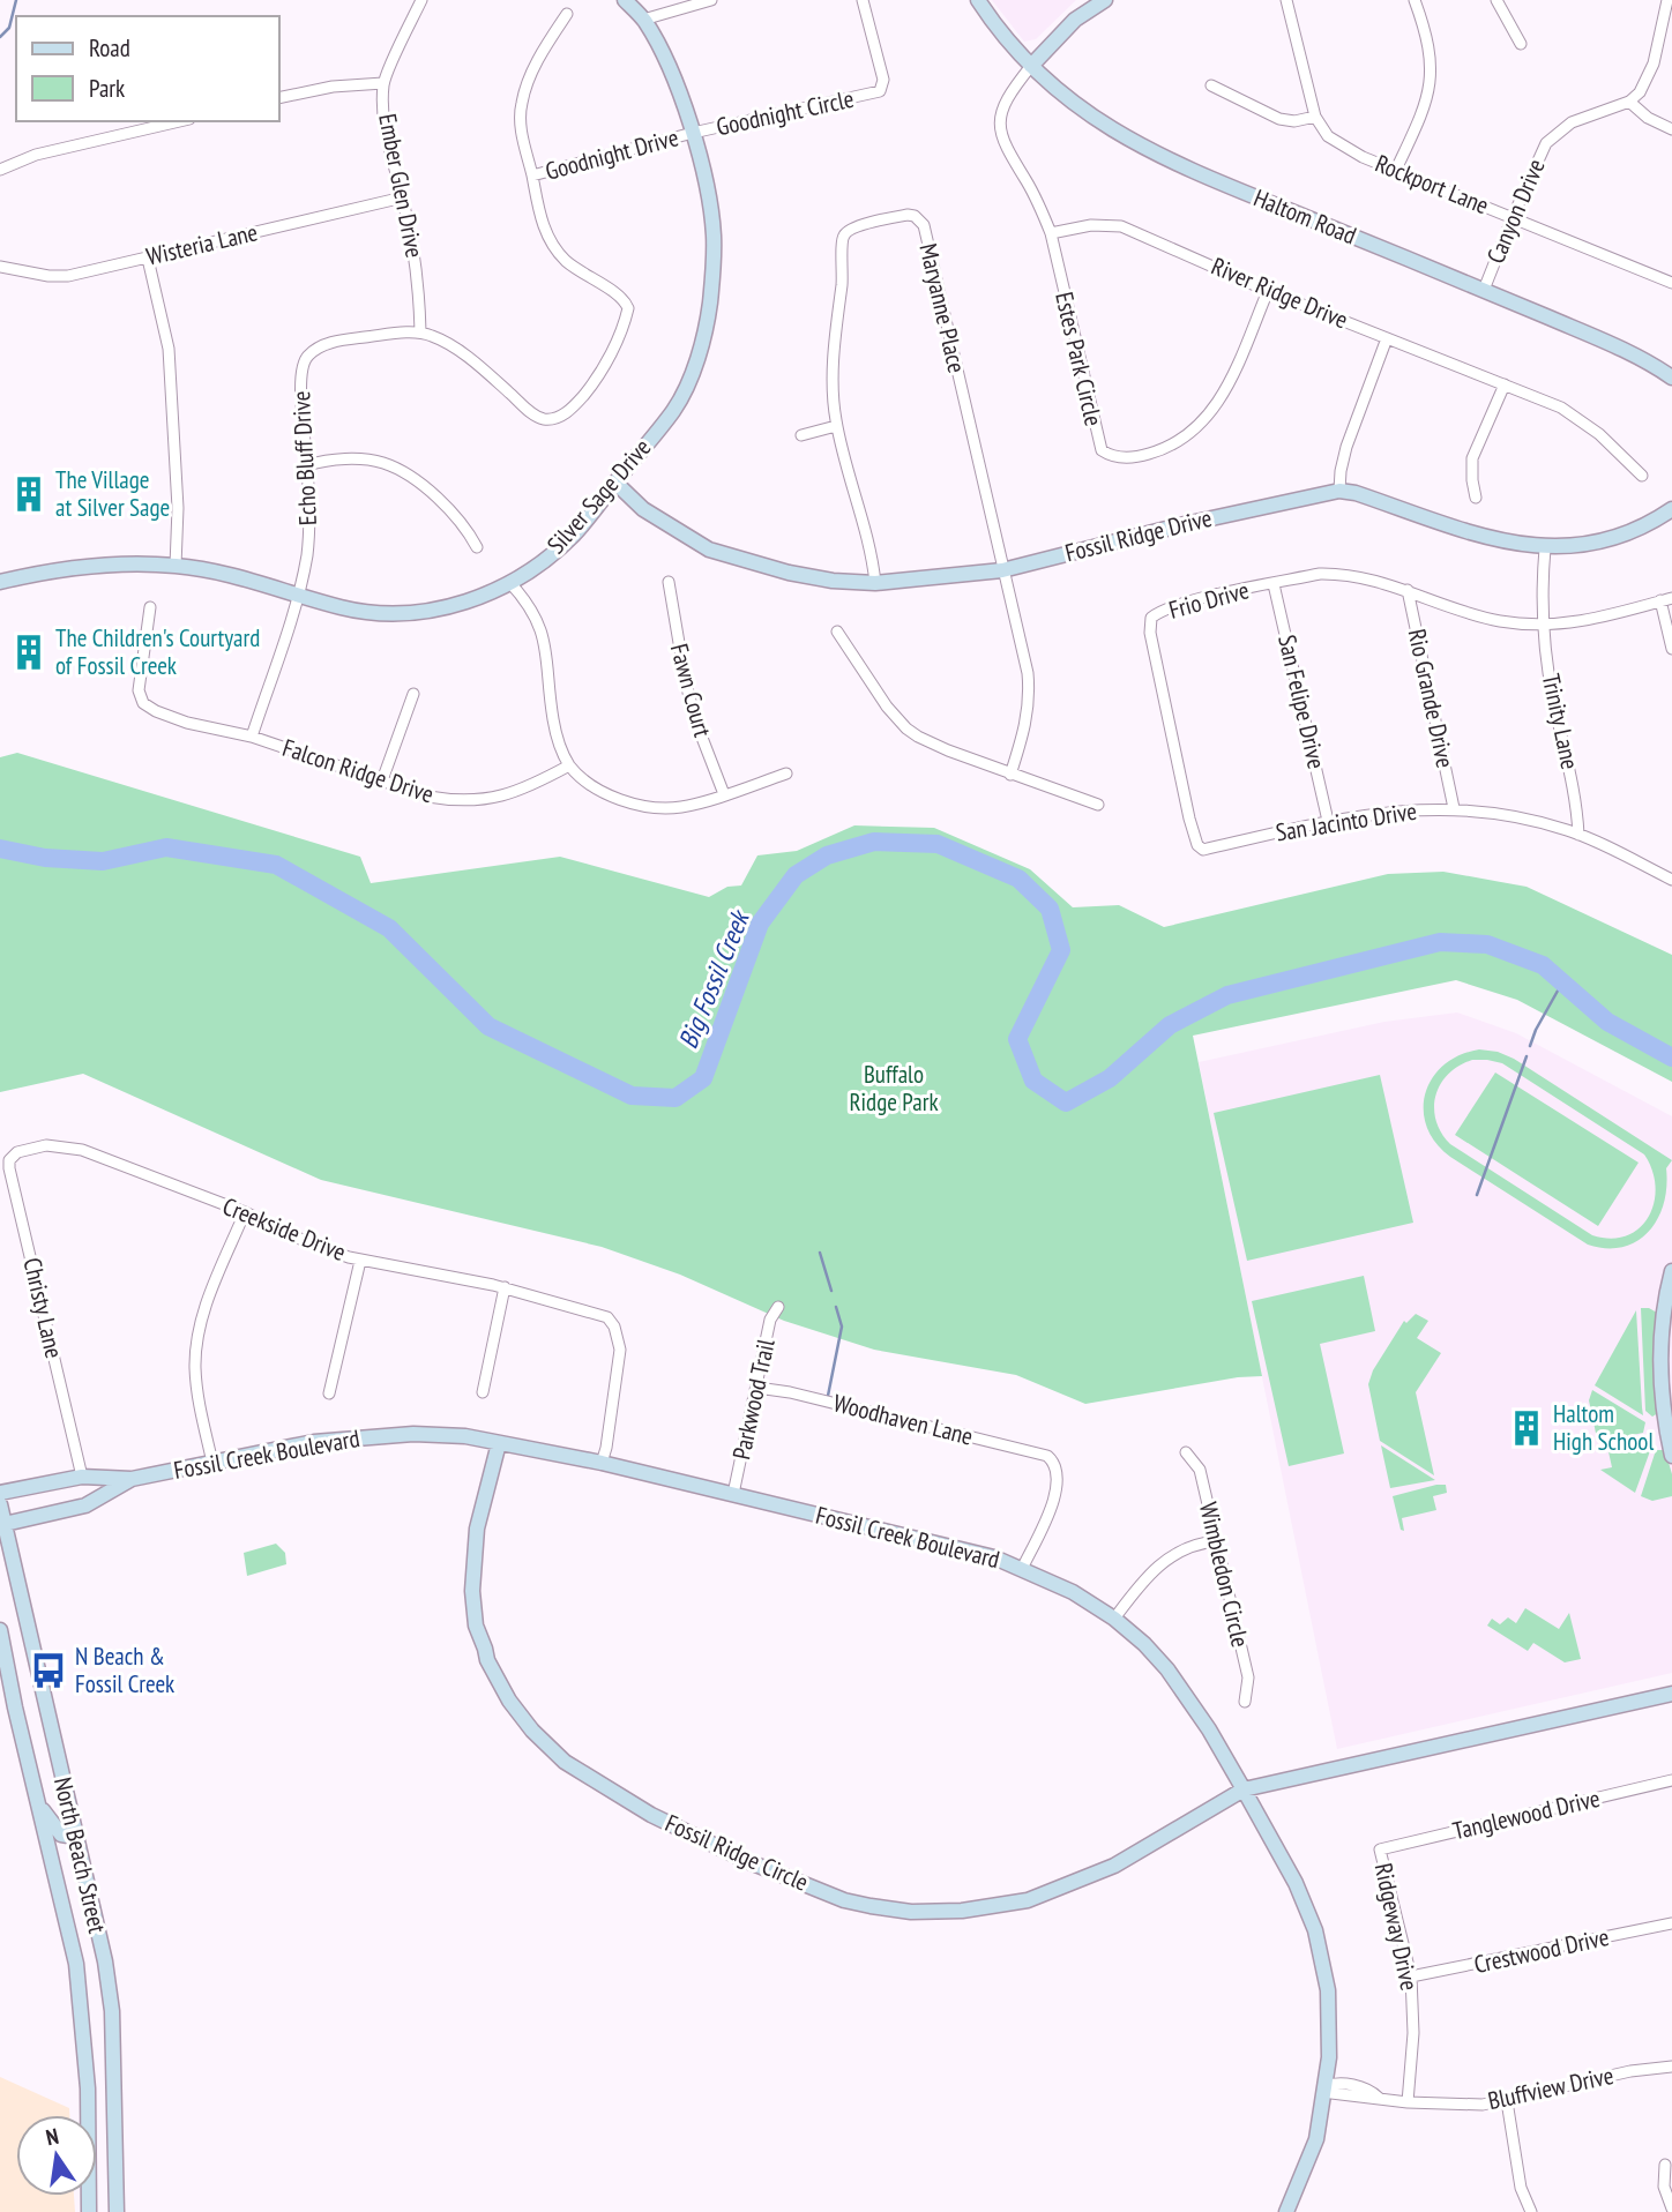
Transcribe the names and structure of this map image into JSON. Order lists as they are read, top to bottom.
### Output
{
  "streets": {
    "main road": [
      "Haltom Road",
      "Silver Sage Drive",
      "Fossil Ridge Drive",
      "Fossil Creek Boulevard",
      "Fossil Ridge Circle",
      "North Beach Street"
    ],
    "street": [
      "Goodnight Circle",
      "Goodnight Drive",
      "Rockport Lane",
      "Ember Glen Drive",
      "Canyon Drive",
      "Wisteria Lane",
      "River Ridge Drive",
      "Maryanne Place",
      "Estes Park Circle",
      "Echo Bluff Drive",
      "Frio Drive",
      "Fawn Court",
      "Rio Grande Drive",
      "San Felipe Drive",
      "Trinity Lane",
      "Falcon Ridge Drive",
      "San Jacinto Drive",
      "Creekside Drive",
      "Christy Lane",
      "Parkwood Trail",
      "Woodhaven Lane",
      "Wimbledon Circle",
      "Tanglewood Drive",
      "Ridgeway Drive",
      "Crestwood Drive",
      "Bluffview Drive"
    ]
  },
  "crossings": [
    ["Goodnight Circle", "Goodnight Drive"],
    ["Goodnight Circle", "Silver Sage Drive"],
    ["Goodnight Drive", "Silver Sage Drive"],
    ["Rockport Lane", "Canyon Drive"],
    ["Ember Glen Drive", "Wisteria Lane"],
    ["Ember Glen Drive", "Echo Bluff Drive"],
    ["Canyon Drive", "Haltom Road"],
    ["Haltom Road", "Estes Park Circle"],
    ["River Ridge Drive", "Estes Park Circle"],
    ["Maryanne Place", "Fossil Ridge Drive"],
    ["Echo Bluff Drive", "Silver Sage Drive"],
    ["Echo Bluff Drive", "Falcon Ridge Drive"],
    ["Silver Sage Drive", "Fossil Ridge Drive"],
    ["Fossil Ridge Drive", "Trinity Lane"],
    ["Frio Drive", "Rio Grande Drive"],
    ["Frio Drive", "San Felipe Drive"],
    ["Frio Drive", "Trinity Lane"],
    ["Frio Drive", "San Jacinto Drive"],
    ["Rio Grande Drive", "San Jacinto Drive"],
    ["San Felipe Drive", "San Jacinto Drive"],
    ["Trinity Lane", "San Jacinto Drive"],
    ["Creekside Drive", "Christy Lane"],
    ["Creekside Drive", "Fossil Creek Boulevard"],
    ["Christy Lane", "Fossil Creek Boulevard"],
    ["Parkwood Trail", "Woodhaven Lane"],
    ["Parkwood Trail", "Fossil Creek Boulevard"],
    ["Woodhaven Lane", "Fossil Creek Boulevard"],
    ["Fossil Creek Boulevard", "Fossil Ridge Circle"],
    ["Fossil Creek Boulevard", "North Beach Street"],
    ["Fossil Creek Boulevard", "Bluffview Drive"],
    ["Tanglewood Drive", "Ridgeway Drive"],
    ["Ridgeway Drive", "Crestwood Drive"],
    ["Ridgeway Drive", "Bluffview Drive"]
  ],
  "water": ["Big Fossil Creek"],
  "parks": ["Buffalo Ridge Park"],
  "places": {
    "building": ["The Village at Silver Sage", "The Children's Courtyard of Fossil Creek", "Haltom High School"],
    "bus stop": ["N Beach & Fossil Creek"]
  },
  "legend": ["Road", "Park"],
  "north": "top"
}
